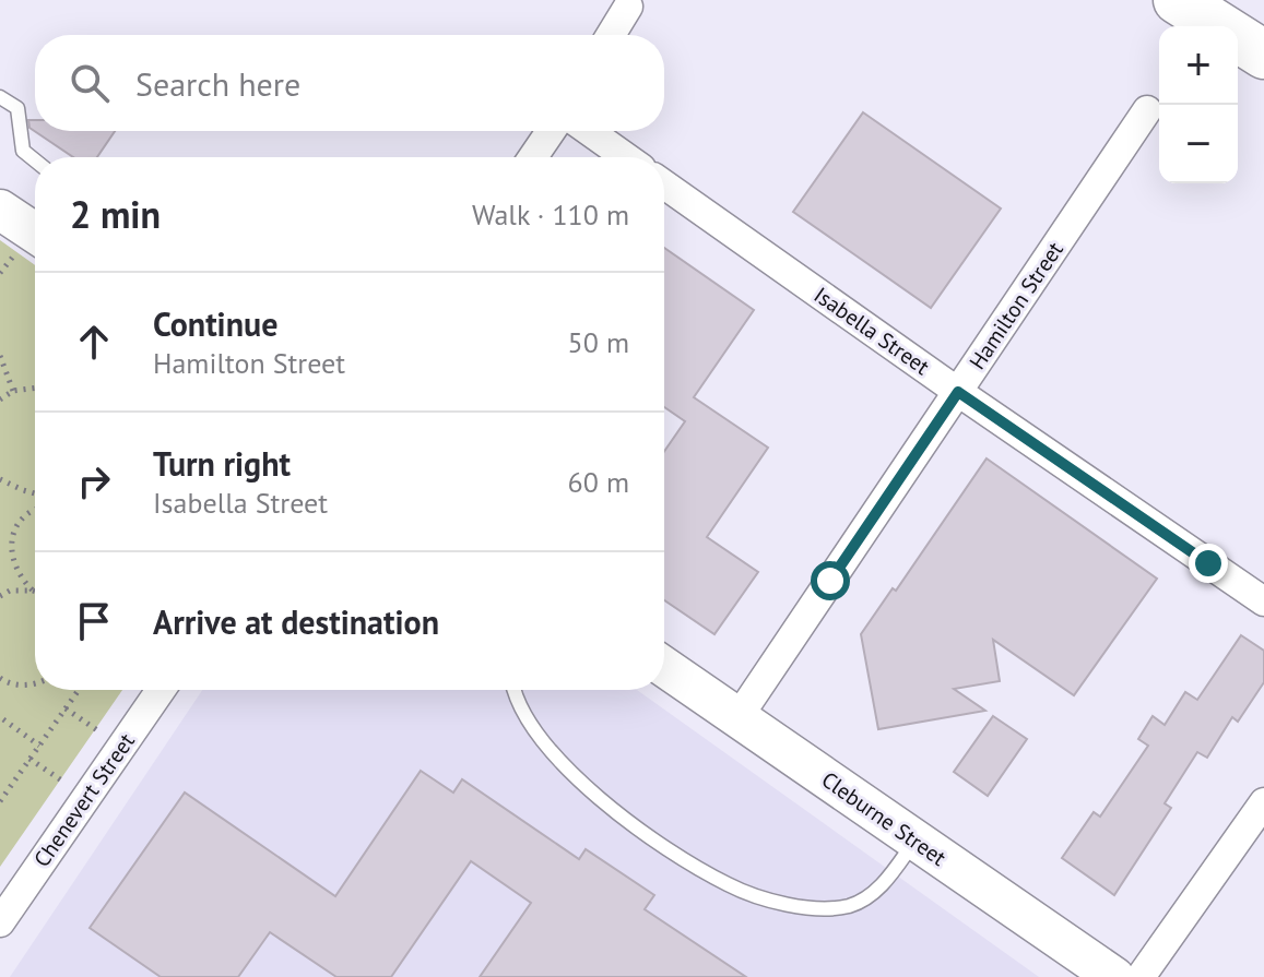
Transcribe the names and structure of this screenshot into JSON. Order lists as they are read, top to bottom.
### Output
{
  "streets": {
    "main road": ["Cleburne Street"],
    "street": ["Hamilton Street", "Isabella Street", "Chenevert Street"]
  },
  "crossings": [
    ["Hamilton Street", "Isabella Street"],
    ["Hamilton Street", "Cleburne Street"]
  ],
  "page": {
    "map_buttons": ["+", "−"],
    "search": "Search here",
    "heading": ["2 min", "Walk · 110 m"],
    "list": [
      ["Continue", "Hamilton Street", "50 m"],
      ["Turn right", "Isabella Street", "60 m"],
      "Arrive at destination"
    ]
  }
}
